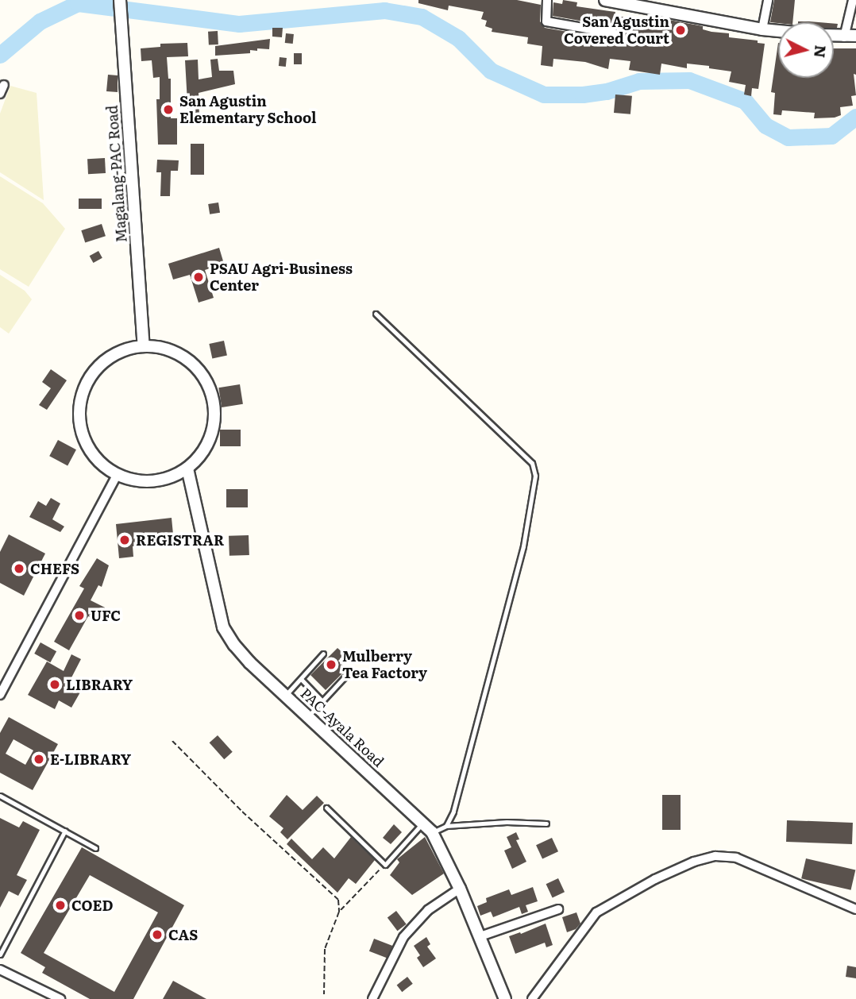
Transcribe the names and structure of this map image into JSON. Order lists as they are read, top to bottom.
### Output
{
  "streets": {
    "street": ["Magalang-PAC Road", "PAC-Ayala Road"]
  },
  "crossings": [
    ["Magalang-PAC Road", "PAC-Ayala Road"]
  ],
  "places": [
    "San Agustin Covered Court",
    "San Agustin Elementary School",
    "PSAU Agri-Business Center",
    "REGISTRAR",
    "CHEFS",
    "UFC",
    "Mulberry Tea Factory",
    "LIBRARY",
    "E-LIBRARY",
    "COED",
    "CAS"
  ],
  "north": "right"
}
